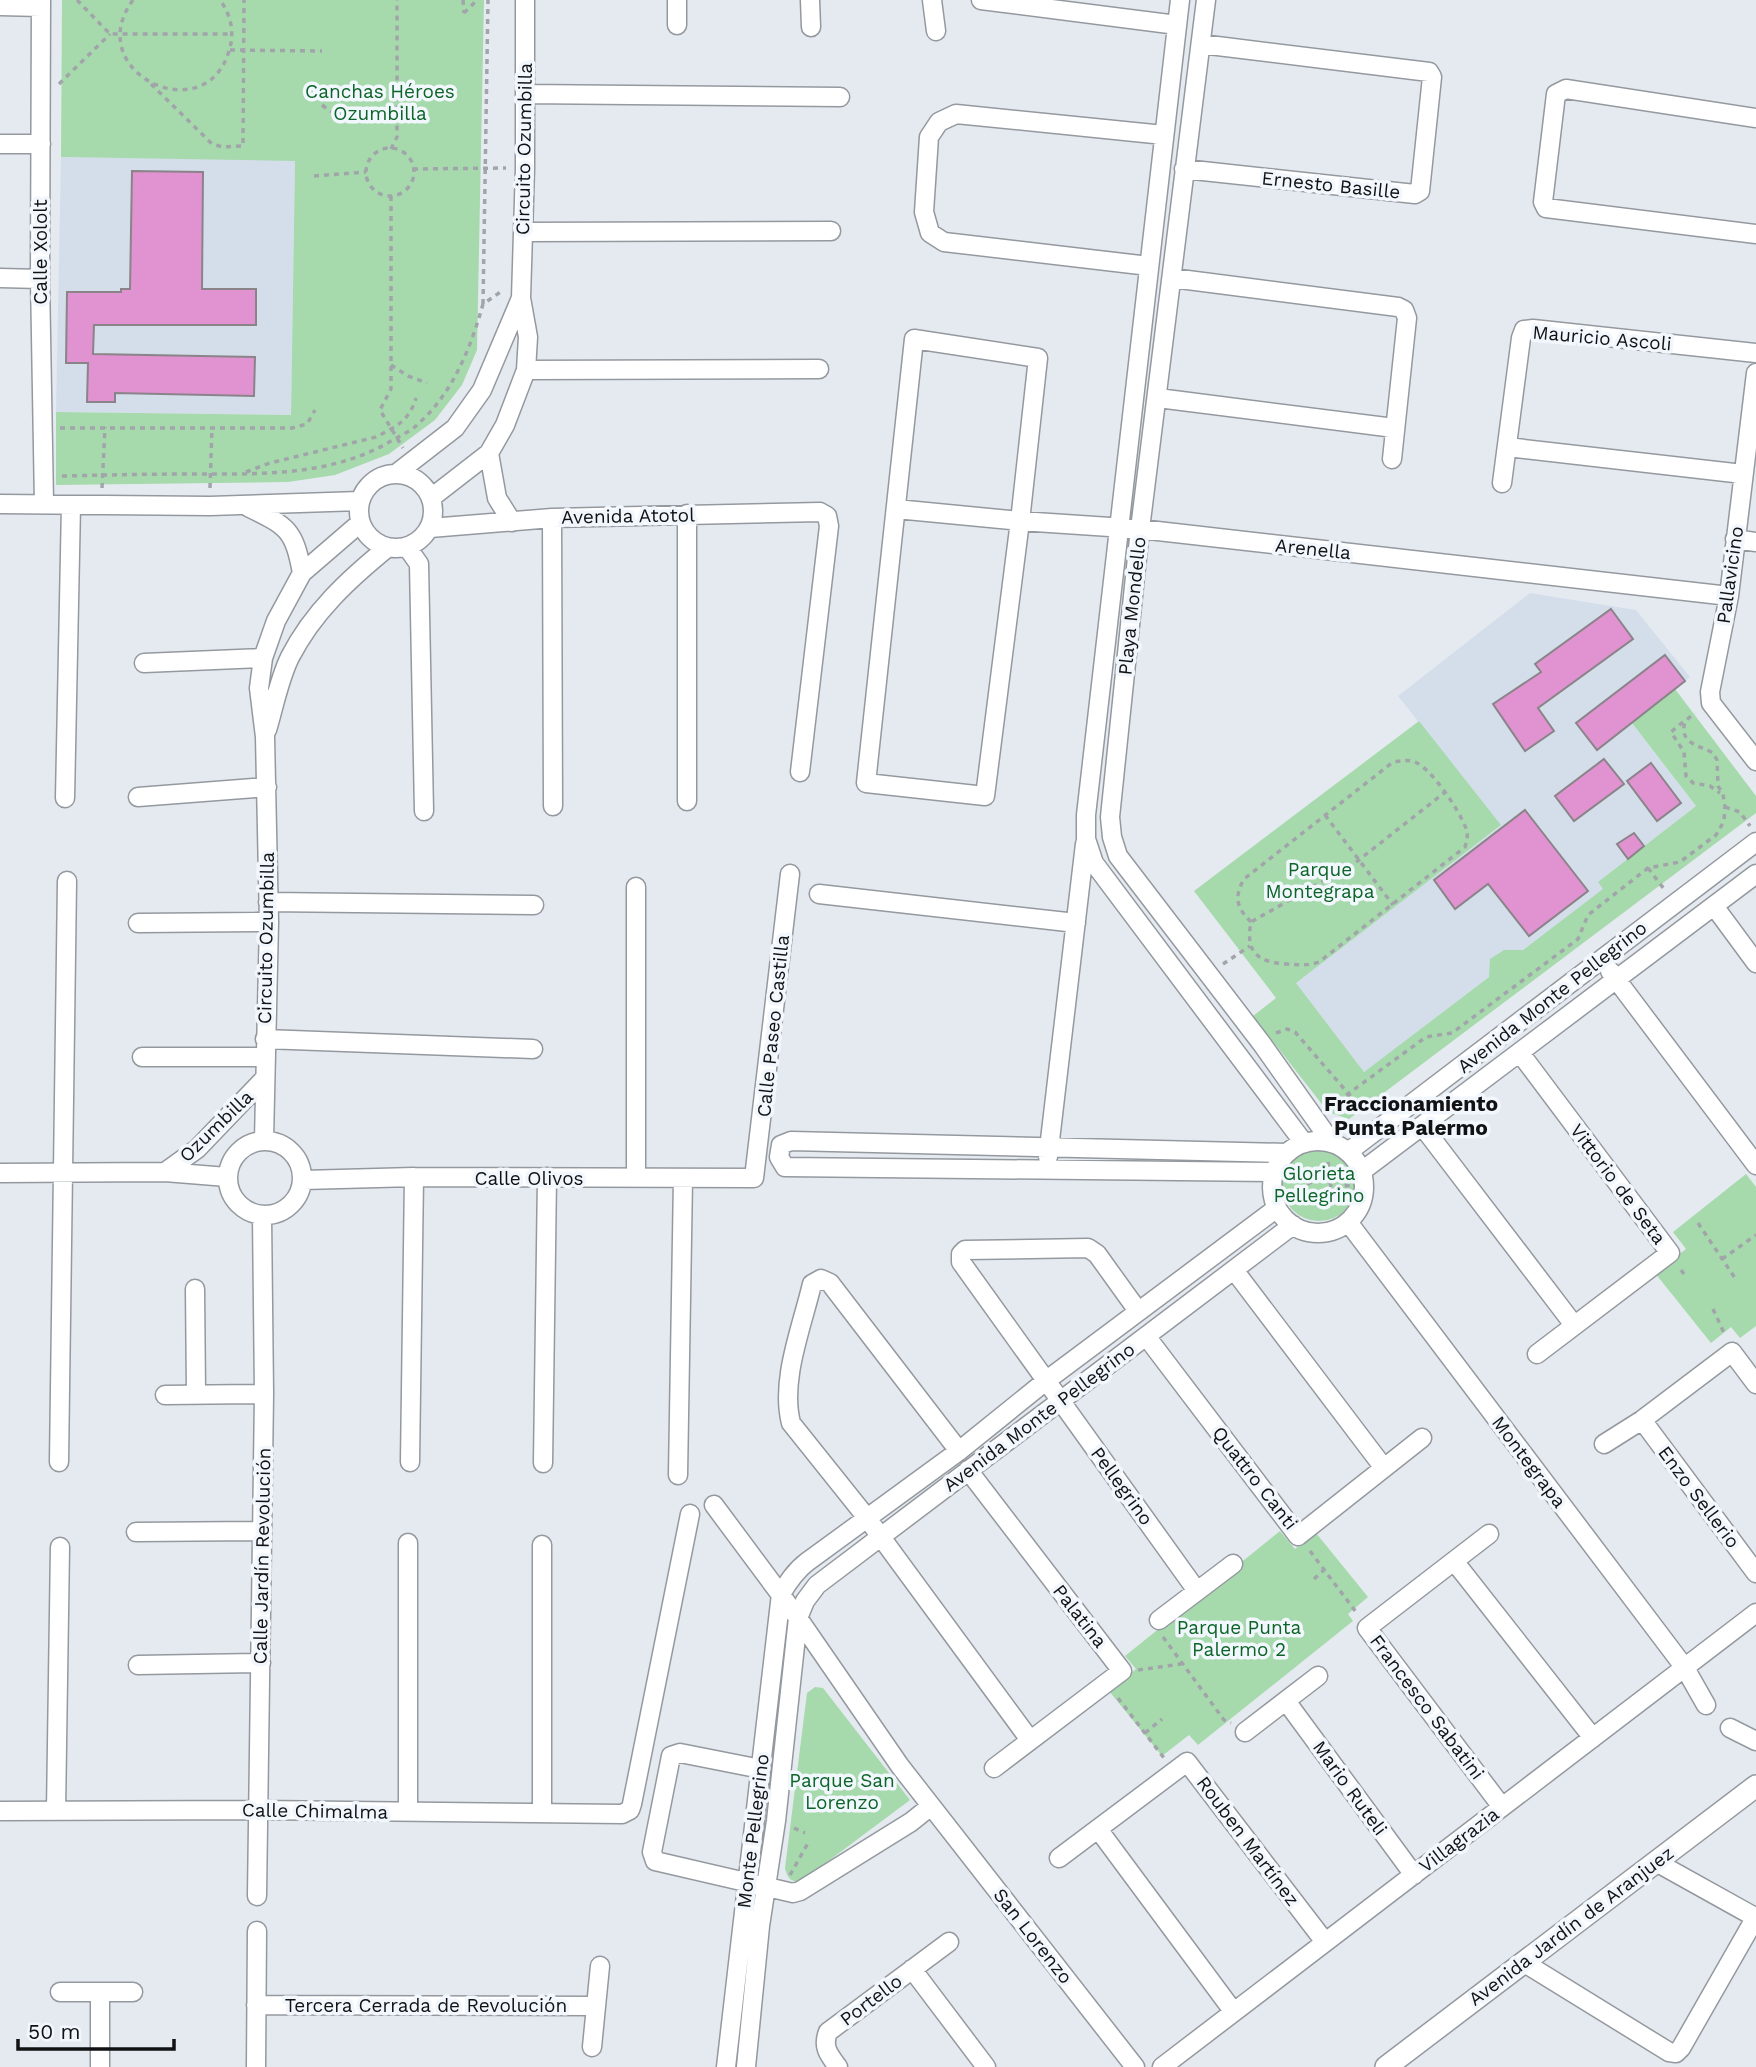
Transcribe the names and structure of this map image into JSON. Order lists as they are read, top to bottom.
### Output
{
  "streets": {
    "street": [
      "Circuito Ozumbilla",
      "Ernesto Basille",
      "Calle Xololt",
      "Mauricio Ascoli",
      "Avenida Atotol",
      "Arenella",
      "Pallavicino",
      "Playa Mondello",
      "Avenida Monte Pellegrino",
      "Calle Paseo Castilla",
      "Ozumbilla",
      "Calle Olivos",
      "Vittorio de Seta",
      "Montegrapa",
      "Quattro Canti",
      "Pellegrino",
      "Enzo Sellerio",
      "Calle Jardín Revolución",
      "Palatina",
      "Francesco Sabatini",
      "Mario Ruteli",
      "Calle Chimalma",
      "Monte Pellegrino",
      "Villagrazia",
      "Rouben Martínez",
      "Avenida Jardín de Aranjuez",
      "San Lorenzo",
      "Portello",
      "Tercera Cerrada de Revolución"
    ]
  },
  "crossings": [
    ["Circuito Ozumbilla", "Avenida Atotol"],
    ["Circuito Ozumbilla", "Ozumbilla"],
    ["Circuito Ozumbilla", "Calle Olivos"],
    ["Circuito Ozumbilla", "Calle Jardín Revolución"],
    ["Ernesto Basille", "Playa Mondello"],
    ["Arenella", "Pallavicino"],
    ["Arenella", "Playa Mondello"],
    ["Playa Mondello", "Avenida Monte Pellegrino"],
    ["Avenida Monte Pellegrino", "Vittorio de Seta"],
    ["Avenida Monte Pellegrino", "Quattro Canti"],
    ["Avenida Monte Pellegrino", "Pellegrino"],
    ["Avenida Monte Pellegrino", "Palatina"],
    ["Avenida Monte Pellegrino", "Monte Pellegrino"],
    ["Avenida Monte Pellegrino", "San Lorenzo"],
    ["Calle Paseo Castilla", "Calle Olivos"],
    ["Calle Olivos", "Calle Jardín Revolución"],
    ["Montegrapa", "Villagrazia"],
    ["Calle Jardín Revolución", "Calle Chimalma"],
    ["Francesco Sabatini", "Villagrazia"],
    ["Mario Ruteli", "Villagrazia"],
    ["Monte Pellegrino", "San Lorenzo"],
    ["Villagrazia", "Rouben Martínez"]
  ],
  "districts": ["Fraccionamiento Punta Palermo"],
  "parks": [
    "Canchas Héroes Ozumbilla",
    "Parque Montegrapa",
    "Glorieta Pellegrino",
    "Parque Punta Palermo 2",
    "Parque San Lorenzo"
  ],
  "scale_bar": "50 m"
}
